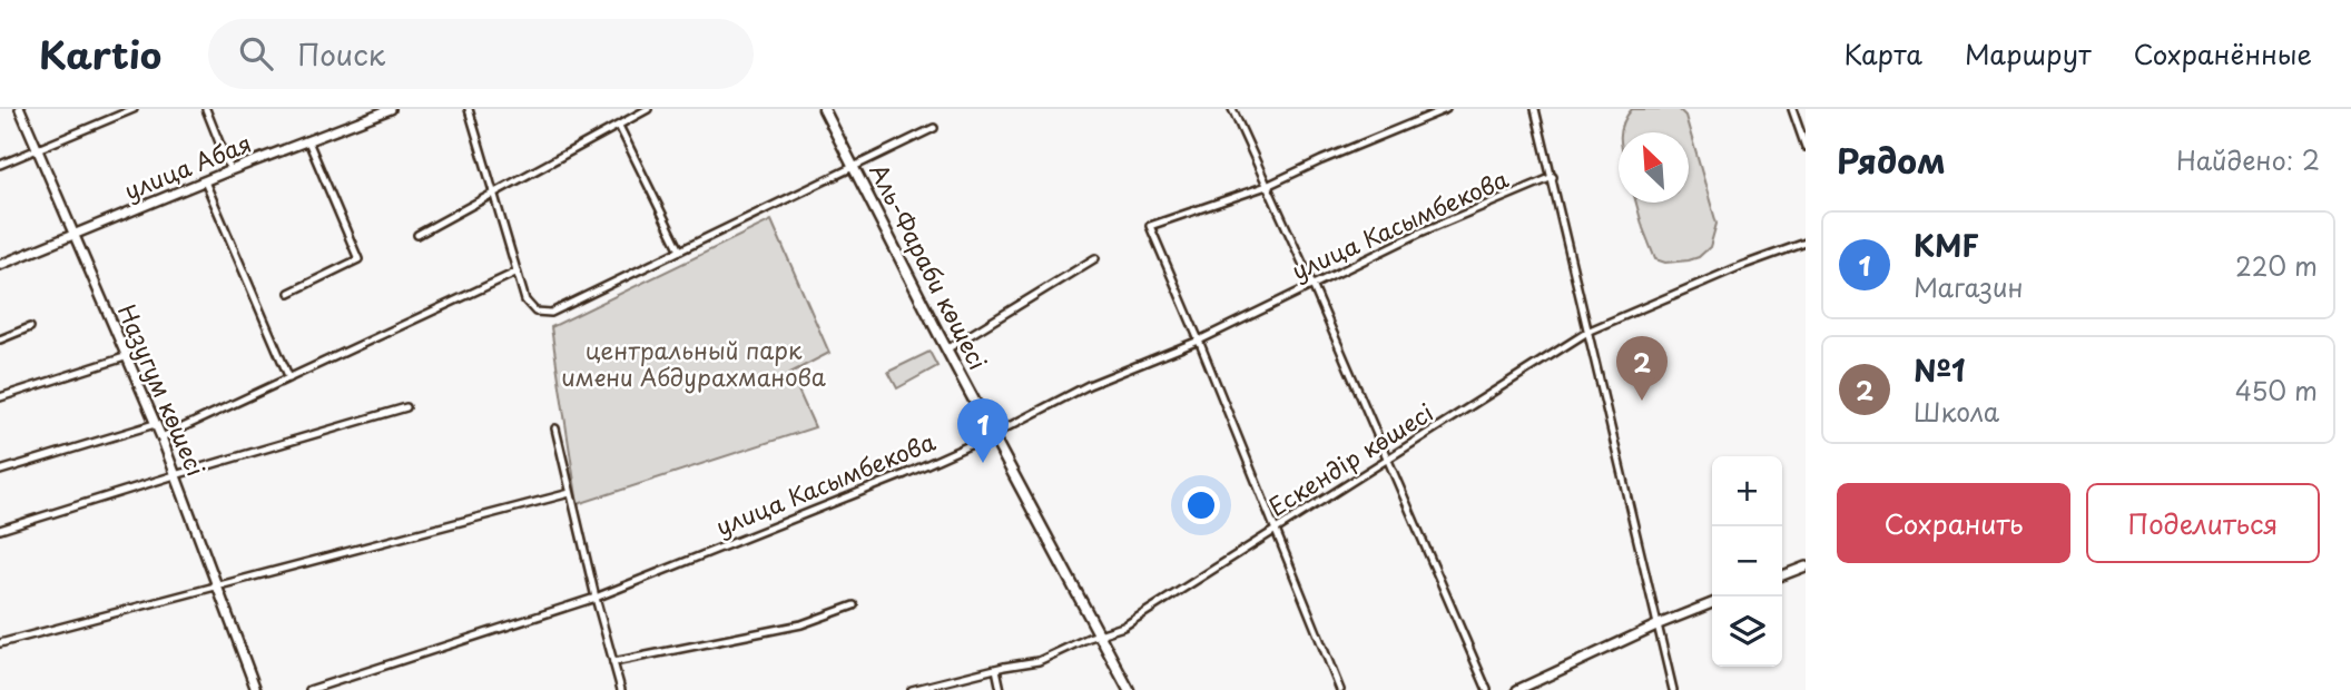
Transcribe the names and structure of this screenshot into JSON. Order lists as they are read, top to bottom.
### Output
{
  "streets": {
    "main road": ["Аль-Фараби көшесі"],
    "street": [
      "улица Абая",
      "улица Касымбекова",
      "Назугум көшесі",
      "Ескендір көшесі"
    ]
  },
  "crossings": [
    ["улица Абая", "Назугум көшесі"],
    ["улица Касымбекова", "Аль-Фараби көшесі"],
    ["Аль-Фараби көшесі", "Ескендір көшесі"]
  ],
  "parks": ["центральный парк имени Абдурахманова"],
  "north": "top left",
  "page": {
    "header": "Kartio",
    "search": "Поиск",
    "nav": ["Карта", "Маршрут", "Сохранённые"],
    "heading": ["Рядом", "Найдено: 2"],
    "list": [
      {
        "mark": "1",
        "name": "KMF",
        "note": "Магазин",
        "value": "220 m"
      },
      {
        "mark": "2",
        "name": "№1",
        "note": "Школа",
        "value": "450 m"
      }
    ],
    "pins": ["2", "1"],
    "map_buttons": ["+", "−"],
    "buttons": ["Сохранить", "Поделиться"]
  }
}
